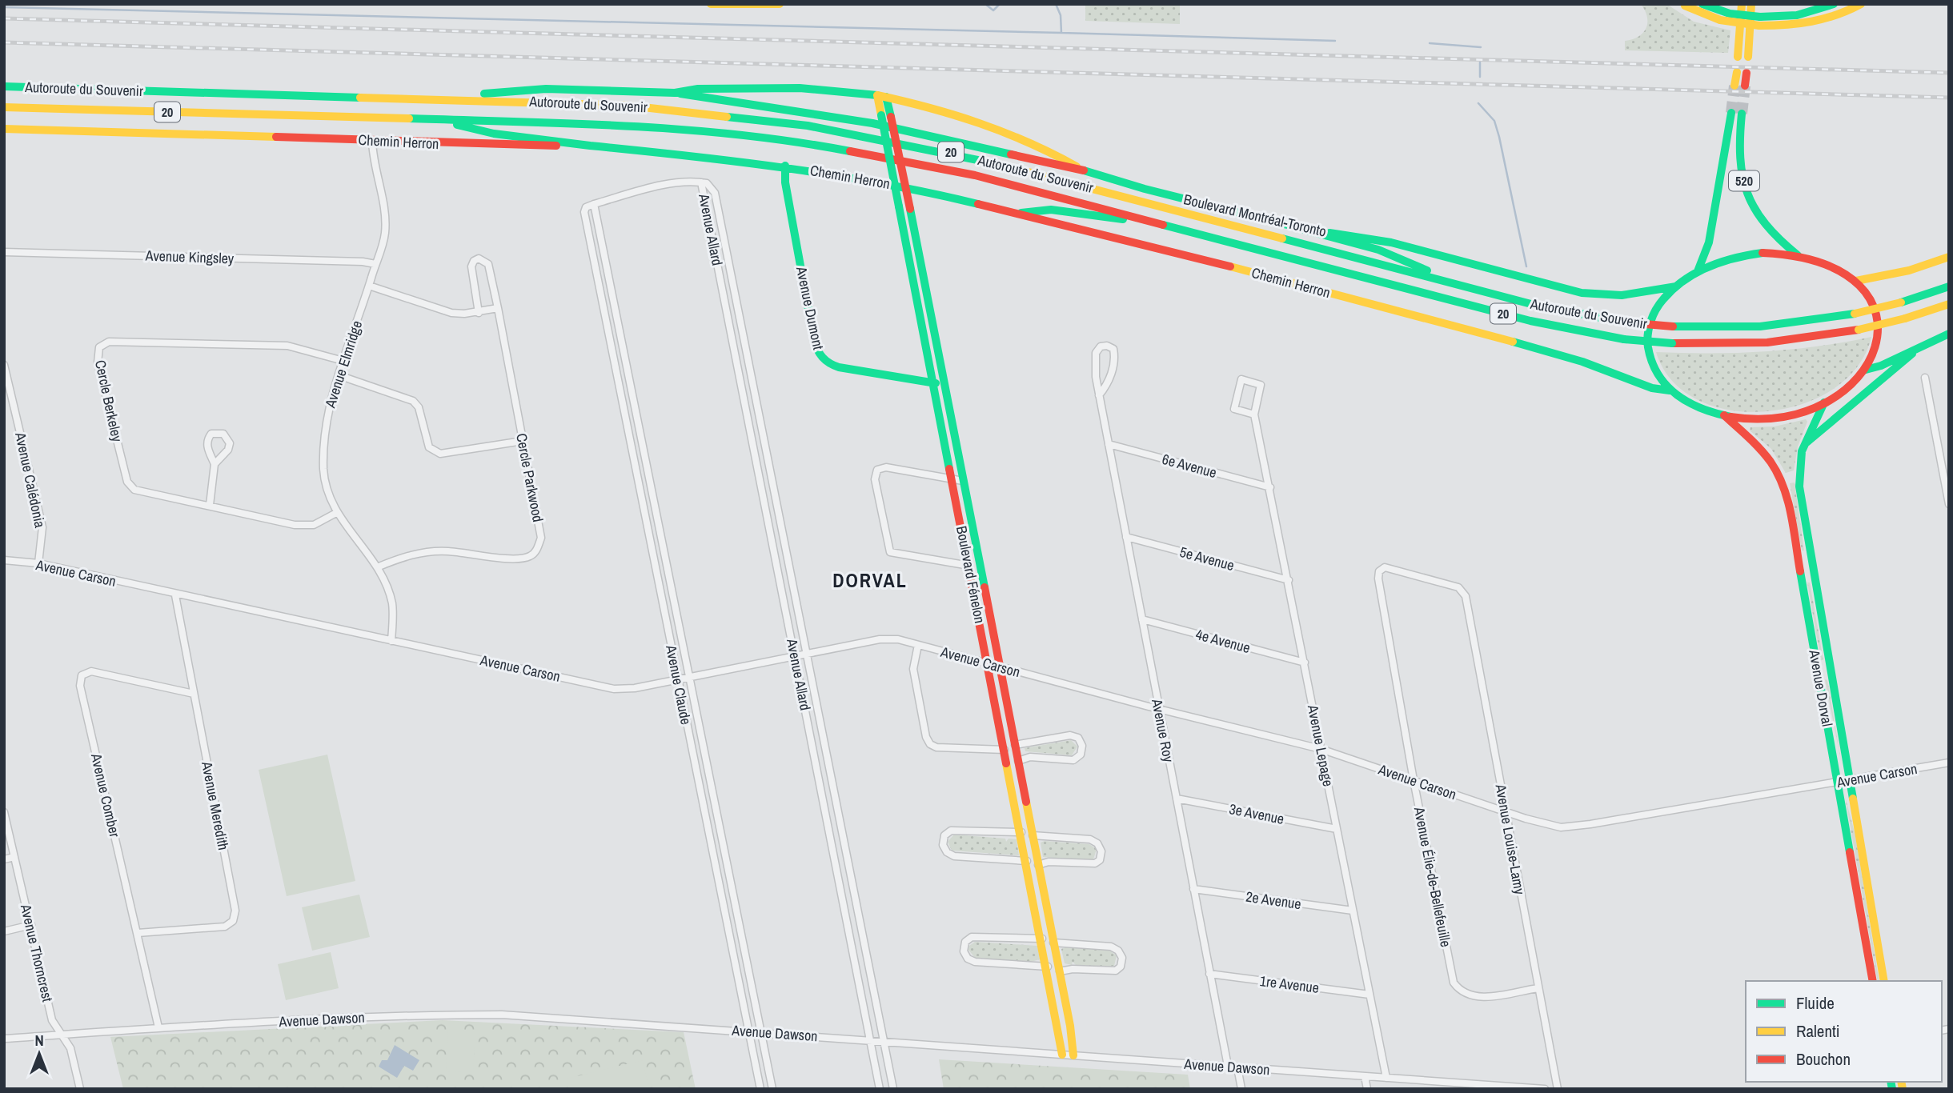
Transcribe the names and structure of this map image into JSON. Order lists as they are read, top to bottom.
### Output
{
  "streets": {
    "main road": [
      "Autoroute du Souvenir",
      "20",
      "Chemin Herron",
      "520",
      "Boulevard Montréal-Toronto",
      "Avenue Dumont",
      "Boulevard Fénelon",
      "Avenue Dorval"
    ],
    "street": [
      "Avenue Allard",
      "Avenue Kingsley",
      "Avenue Elmridge",
      "Cercle Berkeley",
      "6e Avenue",
      "Cercle Parkwood",
      "Avenue Calédonia",
      "5e Avenue",
      "Avenue Carson",
      "4e Avenue",
      "Avenue Claude",
      "Avenue Roy",
      "Avenue Lepage",
      "Avenue Comber",
      "Avenue Meredith",
      "3e Avenue",
      "Avenue Louise-Lamy",
      "Avenue Élie-de-Bellefeuille",
      "2e Avenue",
      "Avenue Thorncrest",
      "1re Avenue",
      "Avenue Dawson"
    ]
  },
  "crossings": [
    ["Chemin Herron", "520"],
    ["Chemin Herron", "Boulevard Montréal-Toronto"],
    ["Chemin Herron", "Avenue Dumont"],
    ["Chemin Herron", "Avenue Elmridge"],
    ["Chemin Herron", "Avenue Dorval"],
    ["520", "Boulevard Montréal-Toronto"],
    ["520", "Avenue Dorval"],
    ["Boulevard Montréal-Toronto", "Boulevard Fénelon"],
    ["Boulevard Montréal-Toronto", "Avenue Dorval"],
    ["Avenue Allard", "Avenue Carson"],
    ["Avenue Allard", "Avenue Dawson"],
    ["Avenue Kingsley", "Avenue Elmridge"],
    ["Avenue Dumont", "Boulevard Fénelon"],
    ["Avenue Elmridge", "Cercle Berkeley"],
    ["Avenue Elmridge", "Cercle Parkwood"],
    ["Avenue Elmridge", "Avenue Carson"],
    ["6e Avenue", "Avenue Roy"],
    ["6e Avenue", "Avenue Lepage"],
    ["Avenue Calédonia", "Avenue Carson"],
    ["5e Avenue", "Avenue Roy"],
    ["5e Avenue", "Avenue Lepage"],
    ["Avenue Carson", "Boulevard Fénelon"],
    ["Avenue Carson", "Avenue Claude"],
    ["Avenue Carson", "Avenue Dorval"],
    ["Avenue Carson", "Avenue Roy"],
    ["Avenue Carson", "Avenue Lepage"],
    ["Avenue Carson", "Avenue Meredith"],
    ["Avenue Carson", "Avenue Louise-Lamy"],
    ["Avenue Carson", "Avenue Élie-de-Bellefeuille"],
    ["Boulevard Fénelon", "Avenue Dawson"],
    ["4e Avenue", "Avenue Roy"],
    ["4e Avenue", "Avenue Lepage"],
    ["Avenue Claude", "Avenue Dawson"],
    ["Avenue Roy", "3e Avenue"],
    ["Avenue Roy", "2e Avenue"],
    ["Avenue Roy", "1re Avenue"],
    ["Avenue Roy", "Avenue Dawson"],
    ["Avenue Lepage", "3e Avenue"],
    ["Avenue Lepage", "2e Avenue"],
    ["Avenue Lepage", "1re Avenue"],
    ["Avenue Lepage", "Avenue Dawson"],
    ["Avenue Comber", "Avenue Meredith"],
    ["Avenue Comber", "Avenue Dawson"],
    ["Avenue Louise-Lamy", "Avenue Élie-de-Bellefeuille"],
    ["Avenue Thorncrest", "Avenue Dawson"]
  ],
  "districts": ["DORVAL"],
  "legend": ["Fluide", "Ralenti", "Bouchon"],
  "north": "top"
}
